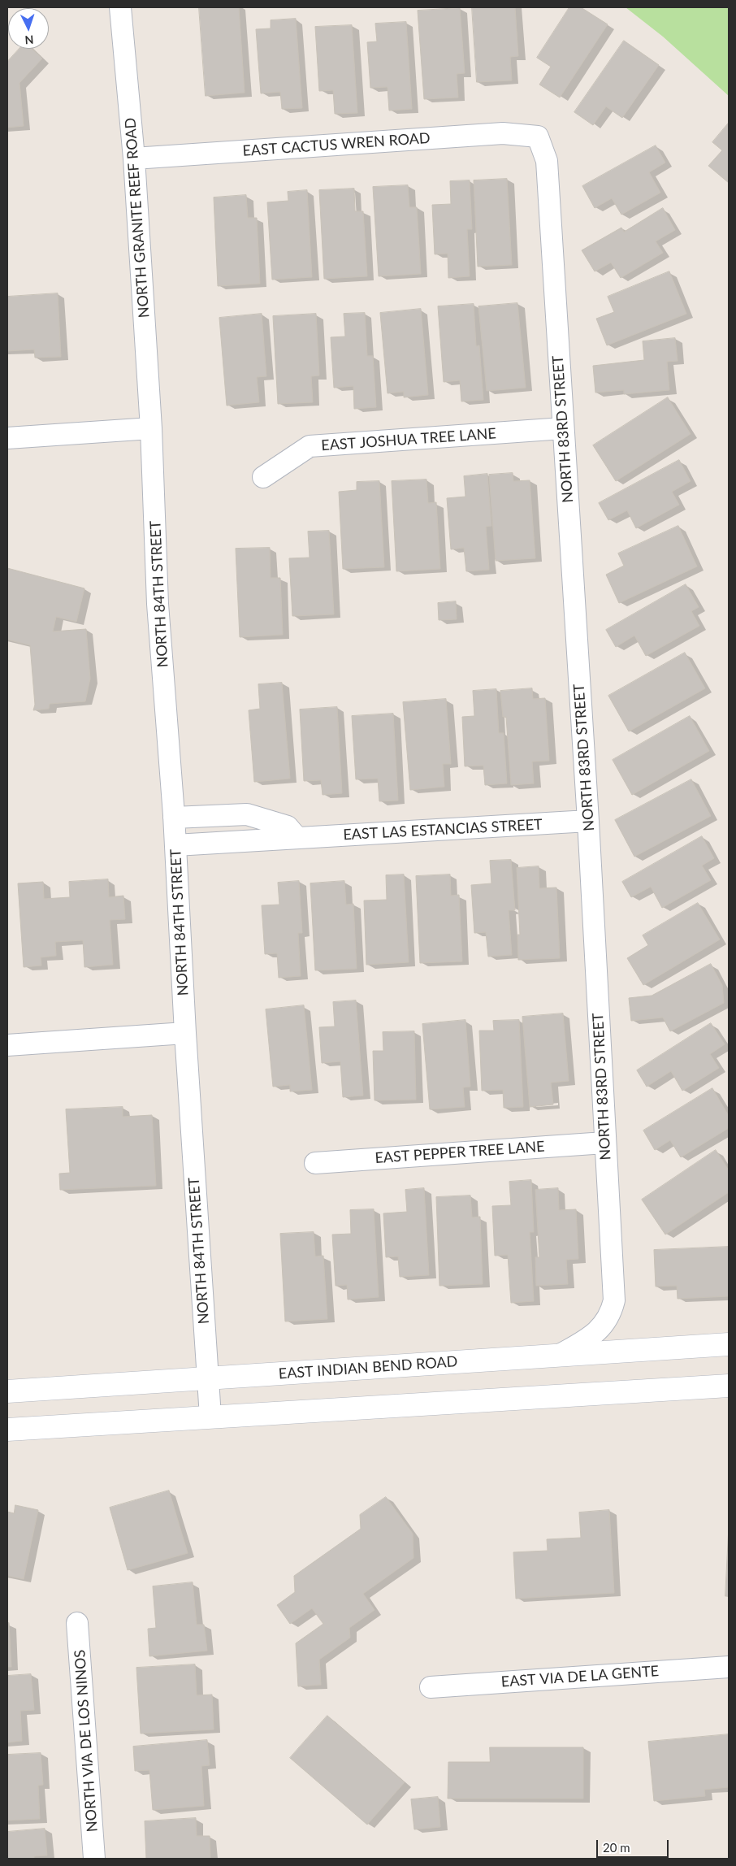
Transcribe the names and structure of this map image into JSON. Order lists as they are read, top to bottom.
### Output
{
  "streets": {
    "main road": ["EAST INDIAN BEND ROAD"],
    "street": [
      "EAST CACTUS WREN ROAD",
      "NORTH GRANITE REEF ROAD",
      "NORTH 83RD STREET",
      "EAST JOSHUA TREE LANE",
      "NORTH 84TH STREET",
      "EAST LAS ESTANCIAS STREET",
      "EAST PEPPER TREE LANE",
      "EAST VIA DE LA GENTE",
      "NORTH VIA DE LOS NINOS"
    ]
  },
  "crossings": [
    ["EAST CACTUS WREN ROAD", "NORTH GRANITE REEF ROAD"],
    ["EAST CACTUS WREN ROAD", "NORTH 83RD STREET"],
    ["NORTH GRANITE REEF ROAD", "NORTH 84TH STREET"],
    ["NORTH 83RD STREET", "EAST JOSHUA TREE LANE"],
    ["NORTH 83RD STREET", "EAST LAS ESTANCIAS STREET"],
    ["NORTH 83RD STREET", "EAST PEPPER TREE LANE"],
    ["NORTH 83RD STREET", "EAST INDIAN BEND ROAD"],
    ["NORTH 84TH STREET", "EAST LAS ESTANCIAS STREET"],
    ["NORTH 84TH STREET", "EAST INDIAN BEND ROAD"]
  ],
  "scale_bar": "20 m",
  "north": "bottom"
}
